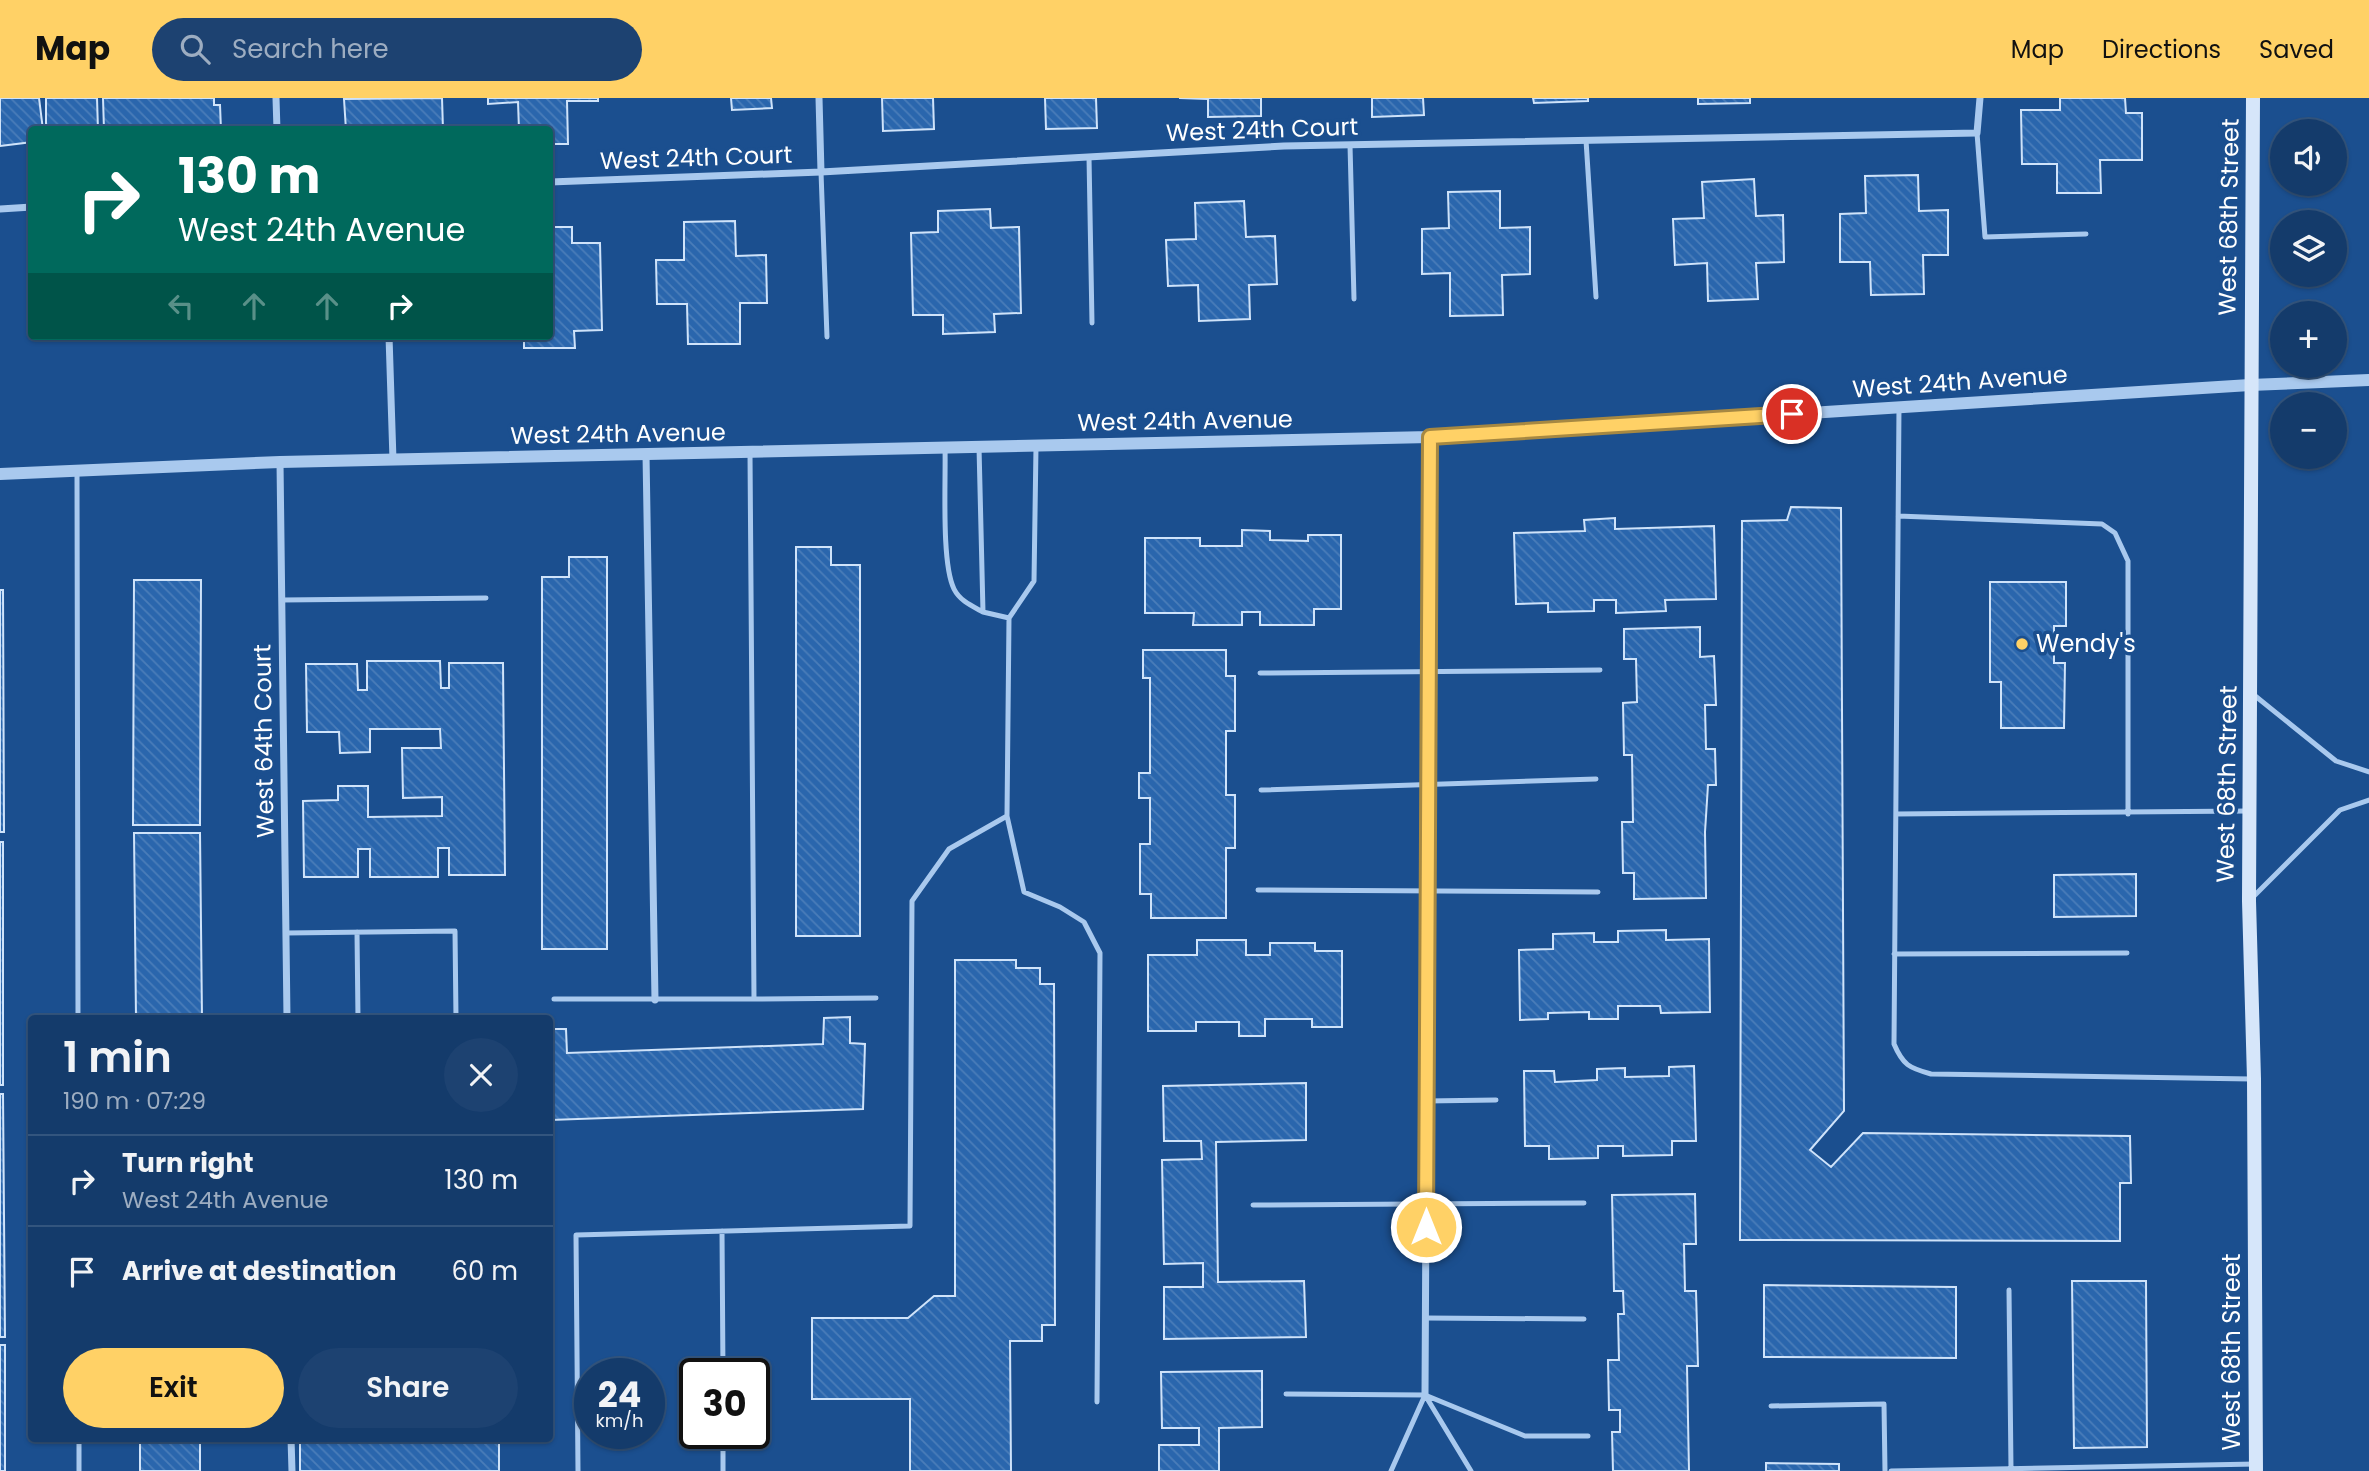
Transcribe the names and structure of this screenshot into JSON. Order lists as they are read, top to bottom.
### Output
{
  "streets": {
    "main road": ["West 68th Street"],
    "street": ["West 24th Court", "West 24th Avenue", "West 64th Court"]
  },
  "crossings": [
    ["West 68th Street", "West 24th Avenue"],
    ["West 24th Avenue", "West 64th Court"]
  ],
  "places": ["Wendy's"],
  "page": {
    "header": "Map",
    "search": "Search here",
    "nav": ["Map", "Directions", "Saved"],
    "map_buttons": ["+", "−"],
    "turn": ["130 m", "West 24th Avenue"],
    "heading": ["1 min", "190 m · 07:29"],
    "list": [
      {
        "name": "Turn right",
        "note": "West 24th Avenue",
        "value": "130 m"
      },
      {
        "name": "Arrive at destination",
        "value": "60 m"
      }
    ],
    "buttons": ["Exit", "Share"],
    "speed": "24 km/h",
    "limit": "30"
  }
}
